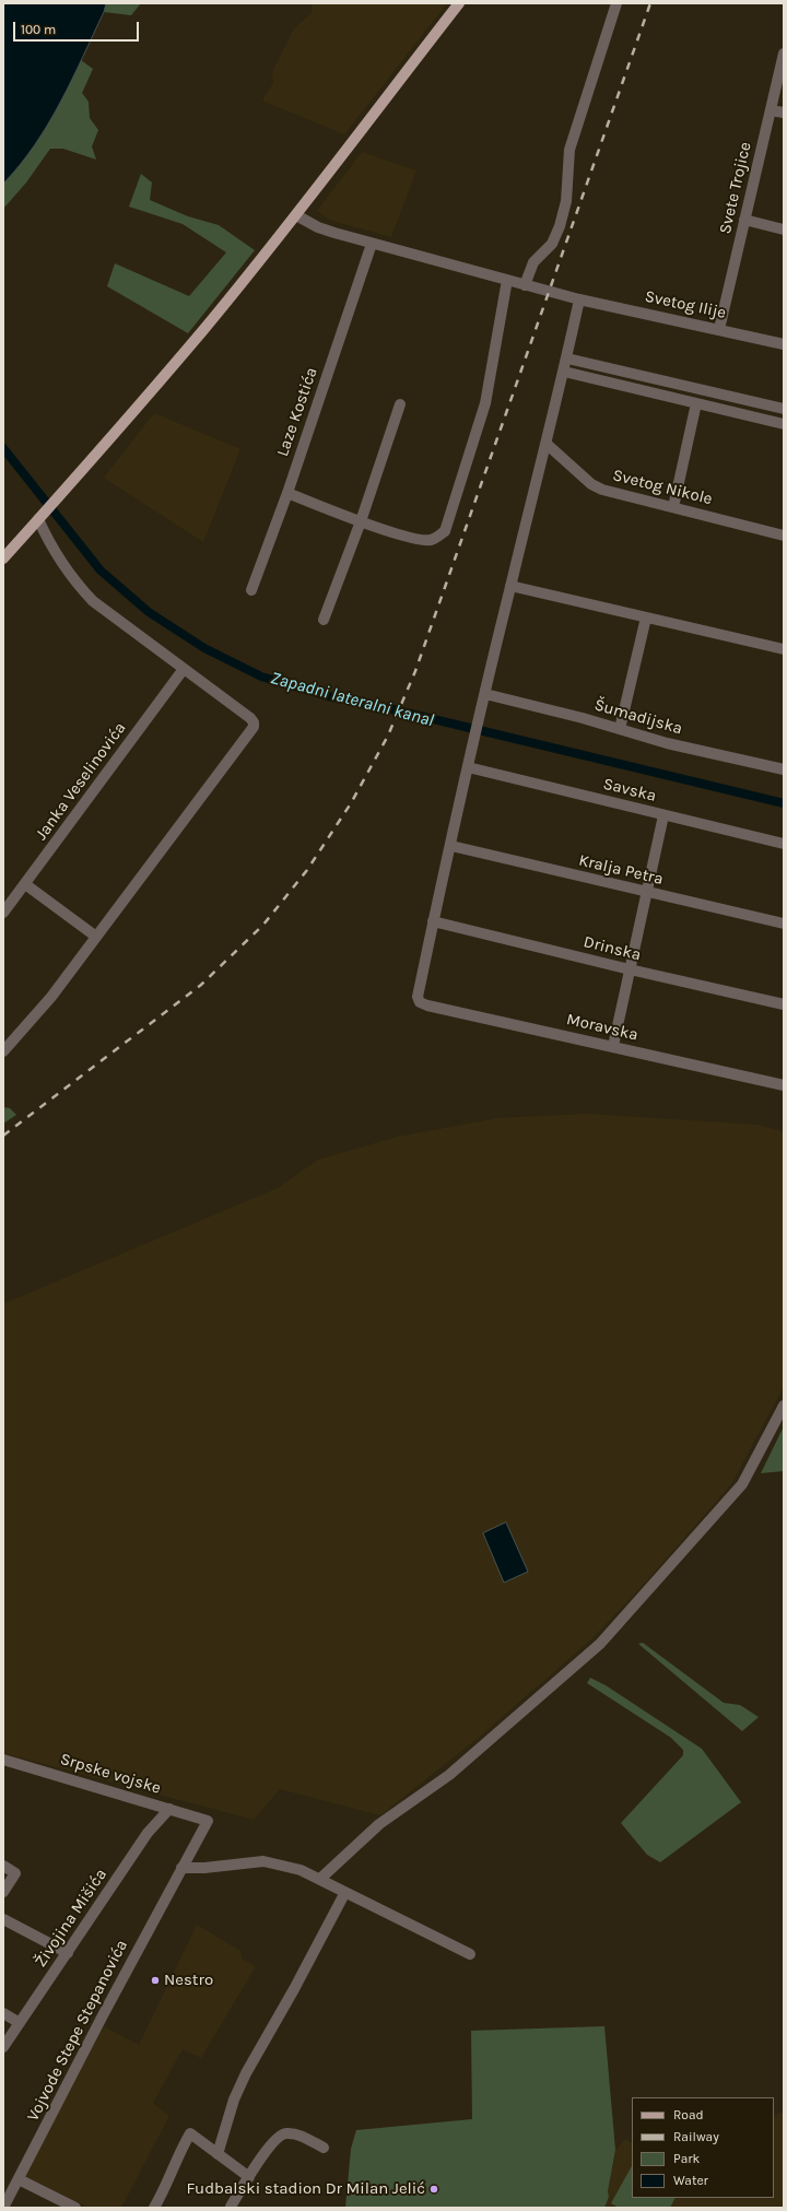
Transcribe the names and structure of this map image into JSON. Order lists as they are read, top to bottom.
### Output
{
  "streets": {
    "street": [
      "Svete Trojice",
      "Svetog Ilije",
      "Laze Kostića",
      "Svetog Nikole",
      "Šumadijska",
      "Janka Veselinovića",
      "Savska",
      "Kralja Petra",
      "Drinska",
      "Moravska",
      "Srpske vojske",
      "Živojina Mišića",
      "Vojvode Stepe Stepanovića"
    ]
  },
  "crossings": [
    ["Svete Trojice", "Svetog Ilije"],
    ["Svetog Ilije", "Laze Kostića"],
    ["Drinska", "Moravska"],
    ["Srpske vojske", "Živojina Mišića"],
    ["Srpske vojske", "Vojvode Stepe Stepanovića"]
  ],
  "water": ["Zapadni lateralni kanal"],
  "places": ["Nestro", "Fudbalski stadion Dr Milan Jelić"],
  "legend": [
    "Road",
    "Railway",
    "Park",
    "Water"
  ],
  "scale_bar": "100 m"
}
